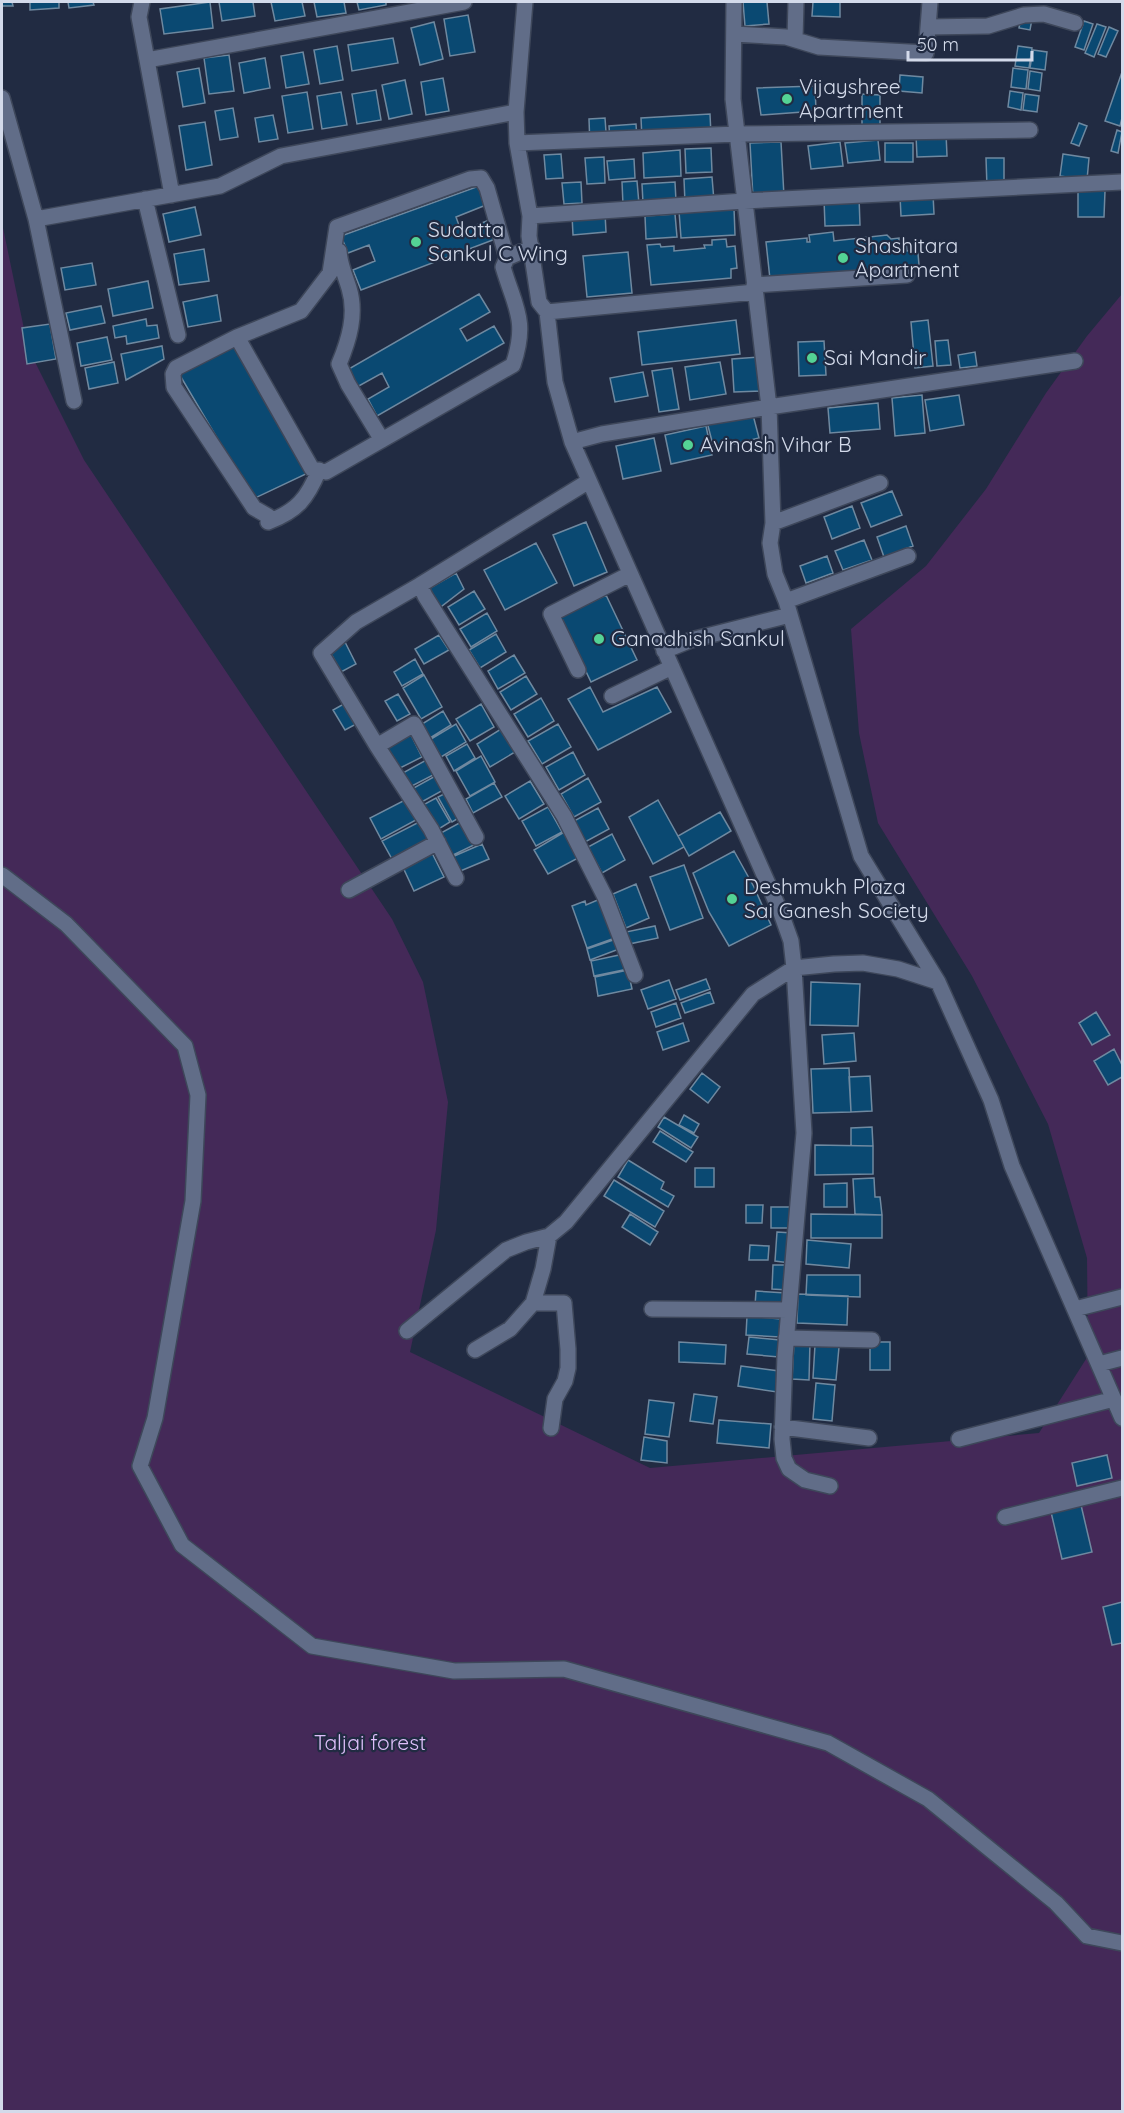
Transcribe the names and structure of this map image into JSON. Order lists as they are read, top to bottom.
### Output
{
  "parks": ["Taljai forest"],
  "places": [
    "Vijayshree Apartment",
    "Sudatta Sankul C Wing",
    "Shashitara Apartment",
    "Sai Mandir",
    "Avinash Vihar B",
    "Ganadhish Sankul",
    "Deshmukh Plaza Sai Ganesh Society"
  ],
  "scale_bar": "50 m"
}
